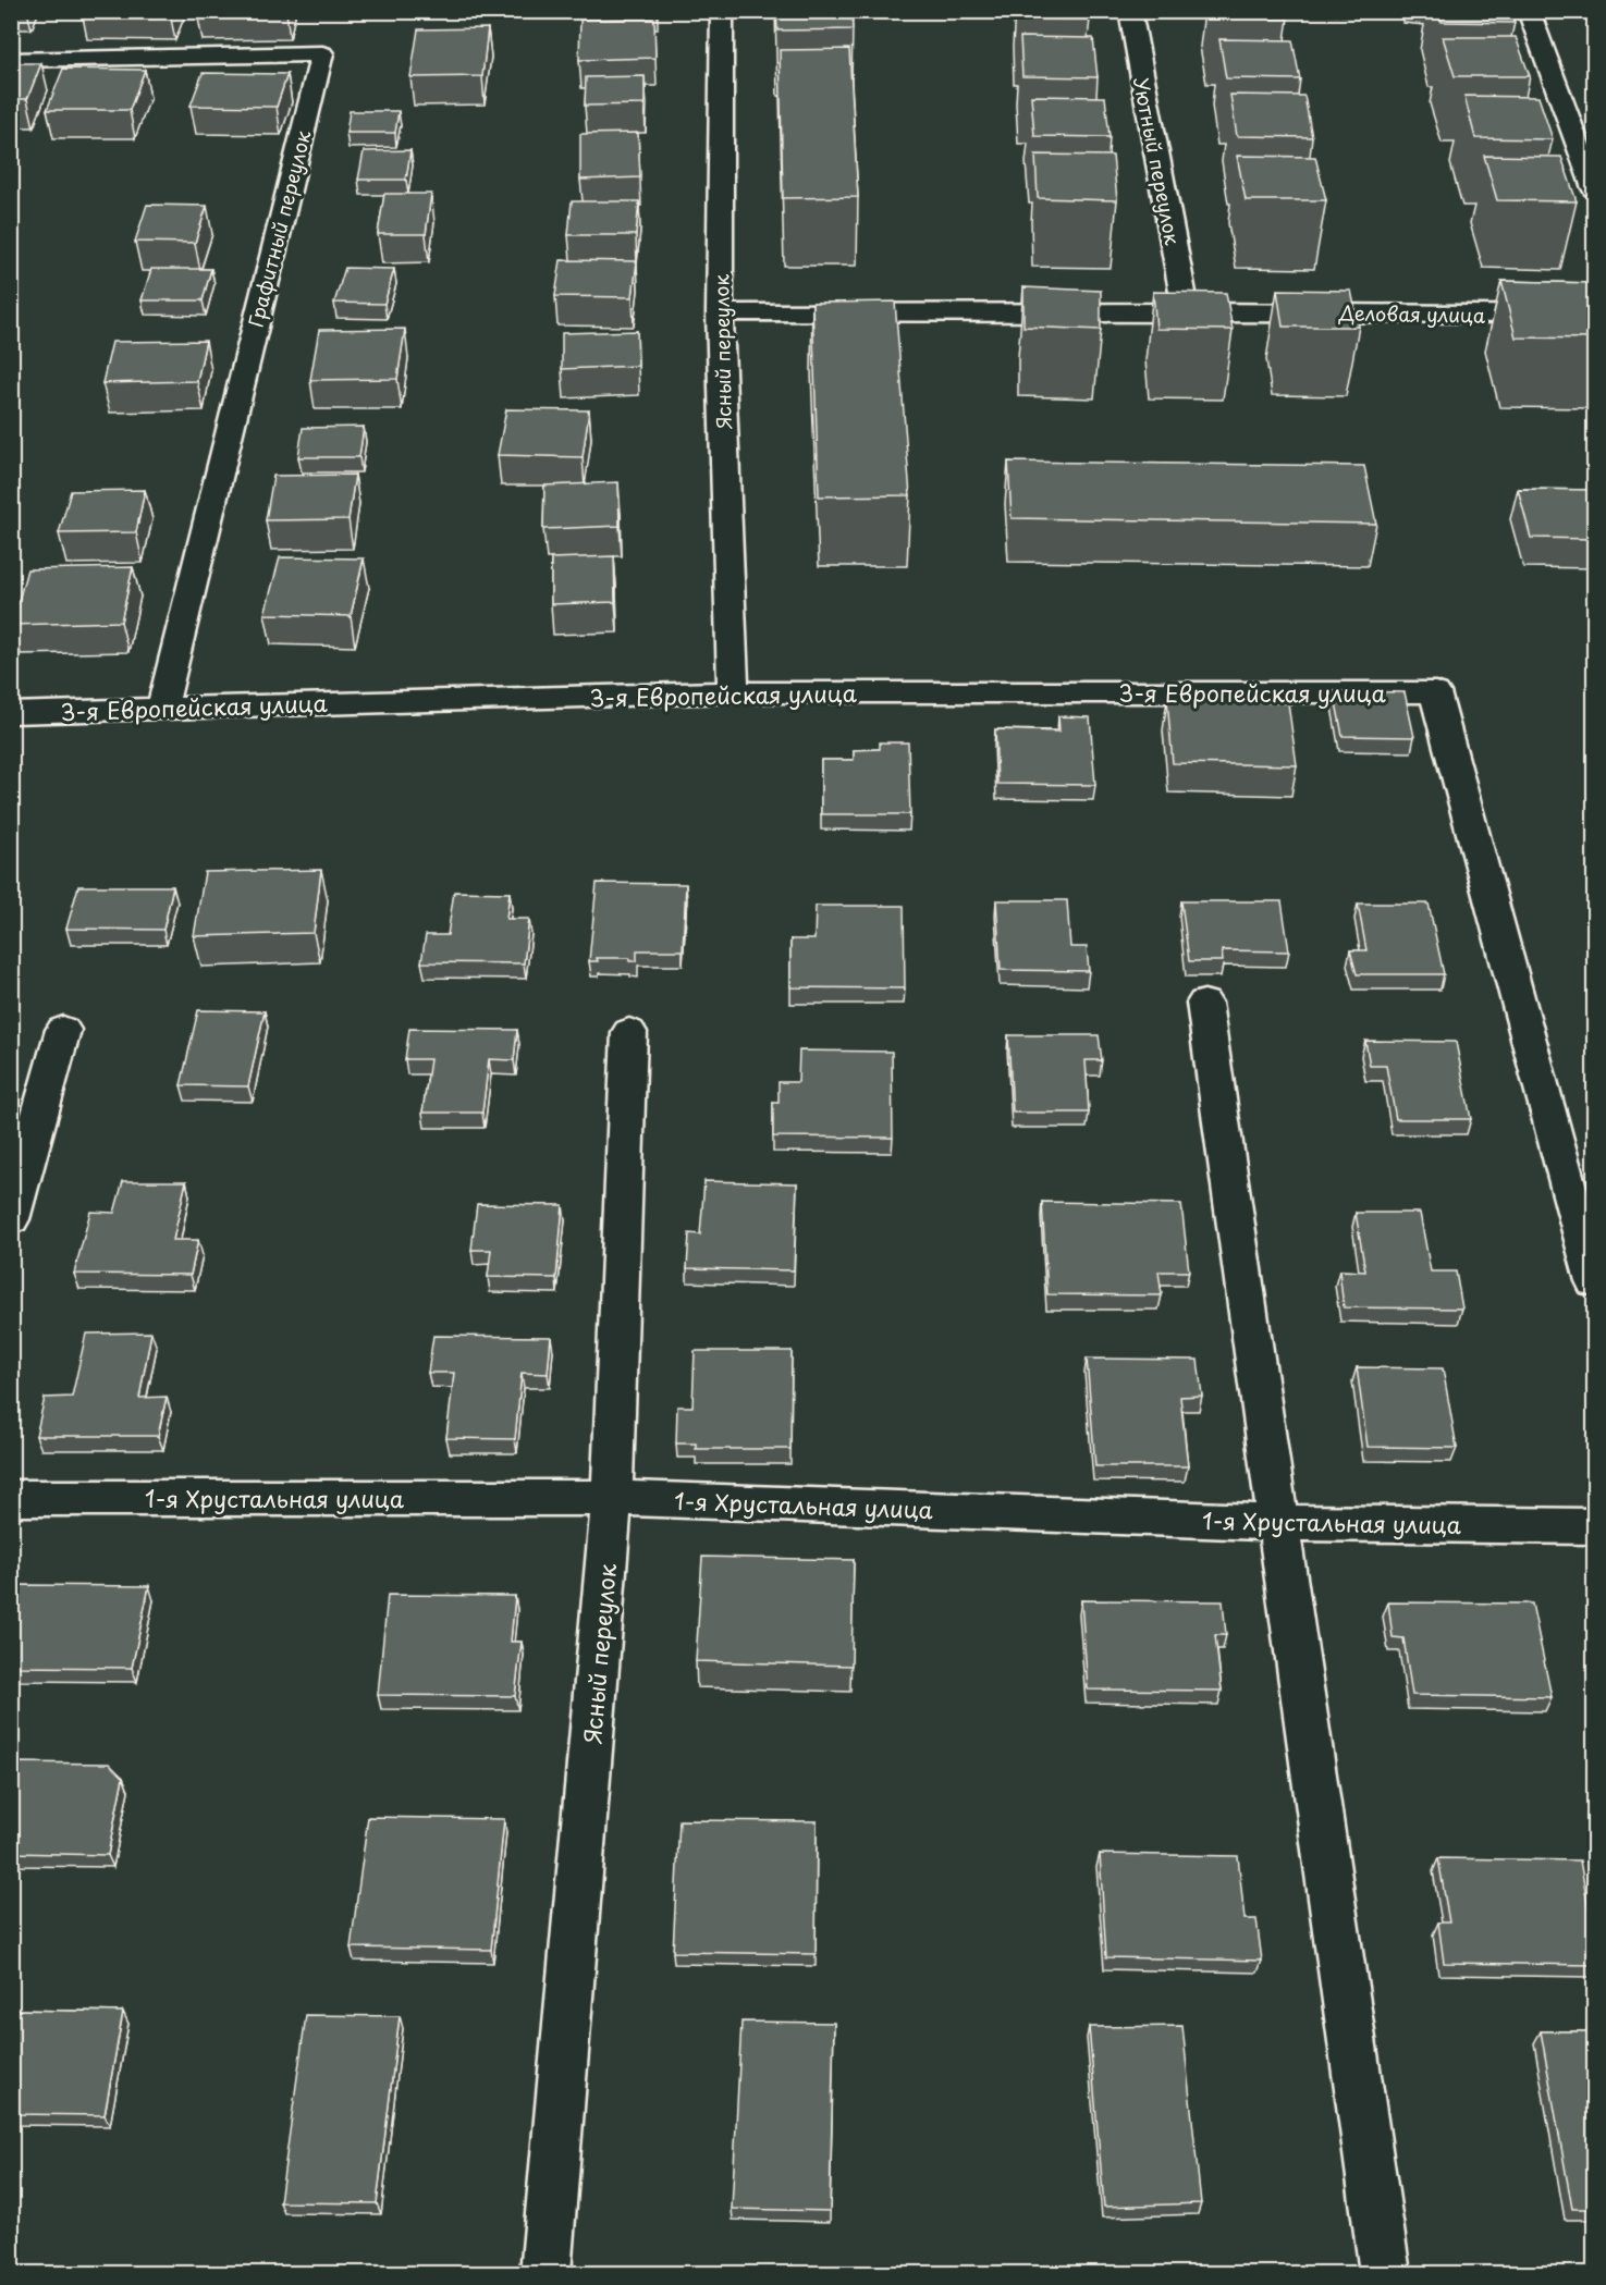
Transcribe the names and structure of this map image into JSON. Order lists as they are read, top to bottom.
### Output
{
  "streets": {
    "street": [
      "Уютный переулок",
      "Графитный переулок",
      "Деловая улица",
      "Ясный переулок",
      "3-я Европейская улица",
      "1-я Хрустальная улица"
    ]
  },
  "crossings": [
    ["Уютный переулок", "Деловая улица"],
    ["Графитный переулок", "3-я Европейская улица"],
    ["Деловая улица", "Ясный переулок"],
    ["Ясный переулок", "3-я Европейская улица"],
    ["Ясный переулок", "1-я Хрустальная улица"]
  ]
}
